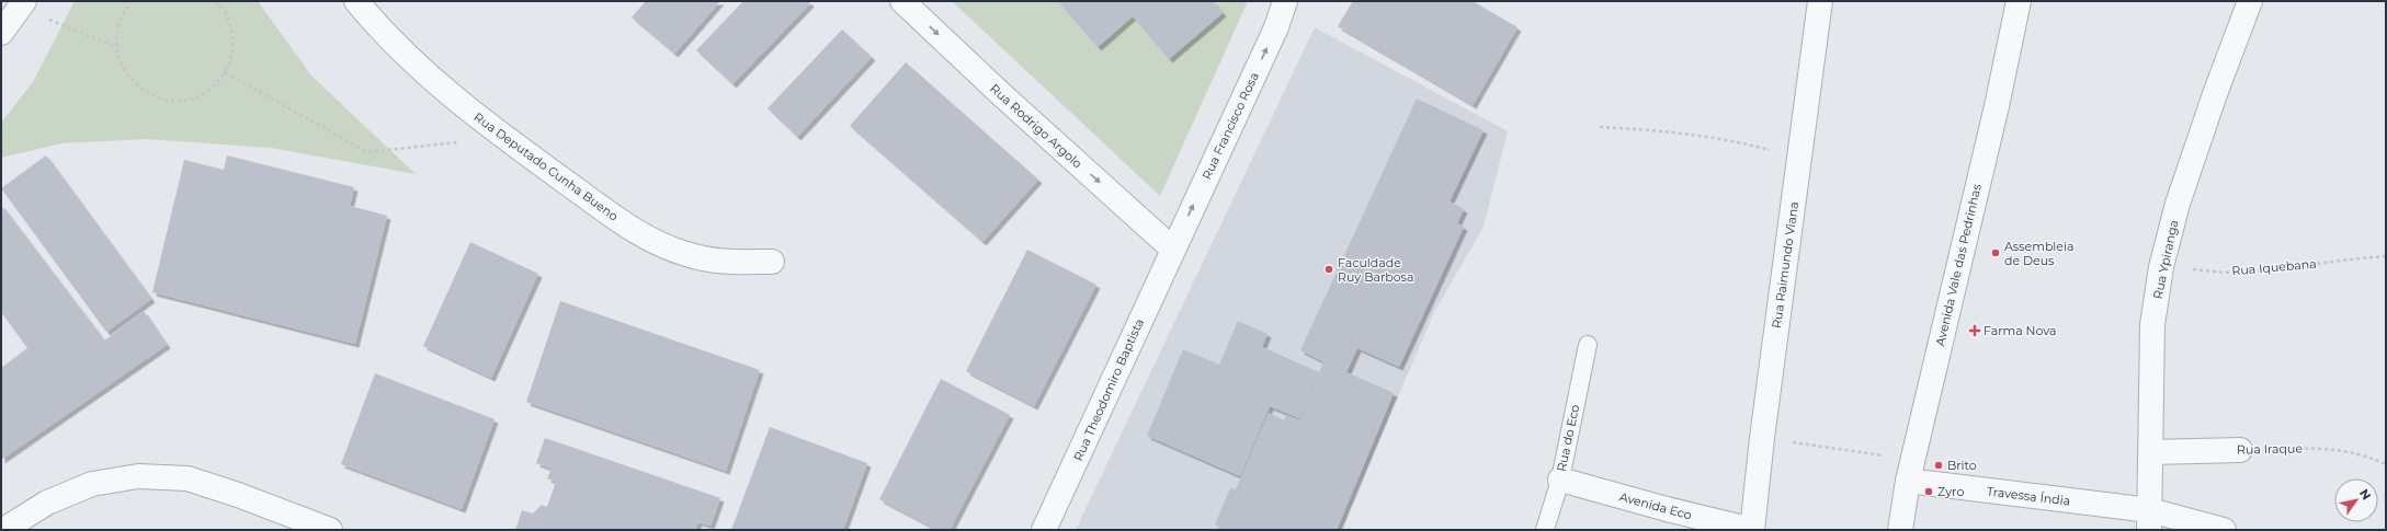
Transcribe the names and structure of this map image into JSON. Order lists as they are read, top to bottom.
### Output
{
  "streets": {
    "street": [
      "Rua Rodrigo Argolo",
      "Rua Francisco Rosa",
      "Rua Deputado Cunha Bueno",
      "Rua Ypiranga",
      "Rua Raimundo Viana",
      "Avenida Vale das Pedrinhas",
      "Rua Theodomiro Baptista",
      "Rua Iraque",
      "Travessa Índia",
      "Avenida Eco"
    ],
    "lane": ["Rua do Eco"],
    "path": ["Rua Iquebana"]
  },
  "crossings": [
    ["Rua Rodrigo Argolo", "Rua Francisco Rosa"],
    ["Rua Rodrigo Argolo", "Rua Theodomiro Baptista"],
    ["Rua Francisco Rosa", "Rua Theodomiro Baptista"],
    ["Rua Ypiranga", "Rua Iquebana"],
    ["Rua Ypiranga", "Rua Iraque"],
    ["Rua Ypiranga", "Travessa Índia"],
    ["Rua Raimundo Viana", "Avenida Eco"],
    ["Avenida Vale das Pedrinhas", "Travessa Índia"],
    ["Rua do Eco", "Avenida Eco"]
  ],
  "one_way": ["Rua Rodrigo Argolo", "Rua Francisco Rosa"],
  "places": {
    "other": [
      "Assembleia de Deus",
      "Faculdade Ruy Barbosa",
      "Brito",
      "Zyro"
    ],
    "health": ["Farma Nova"]
  },
  "north": "top right"
}
